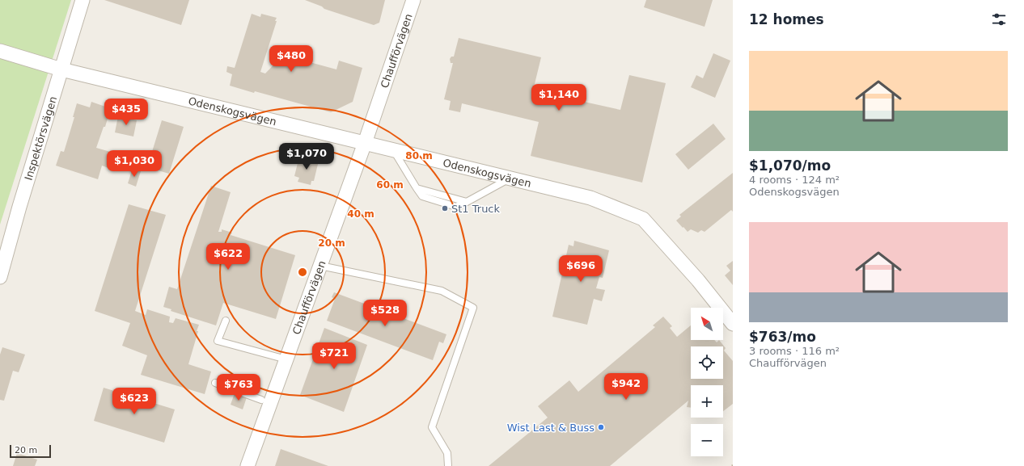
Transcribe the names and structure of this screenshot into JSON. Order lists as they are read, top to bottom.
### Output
{
  "streets": {
    "street": ["Chaufförvägen", "Odenskogsvägen", "Inspektörsvägen"]
  },
  "crossings": [
    ["Chaufförvägen", "Odenskogsvägen"],
    ["Odenskogsvägen", "Inspektörsvägen"]
  ],
  "places": ["St1 Truck", "Wist Last & Buss"],
  "scale_bar": "20 m",
  "north": "top left",
  "page": {
    "heading": "12 homes",
    "list": [
      {
        "name": "$1,070/mo",
        "note": "4 rooms · 124 m² · Odenskogsvägen"
      },
      {
        "name": "$763/mo",
        "note": "3 rooms · 116 m² · Chaufförvägen"
      }
    ],
    "price": [
      "$480",
      "$1,140",
      "$435",
      "$1,070",
      "$1,030",
      "$622",
      "$696",
      "$528",
      "$721",
      "$942",
      "$763",
      "$623"
    ],
    "map_buttons": ["+", "−"],
    "scale": "20 m"
  },
  "rings": [
    "80 m",
    "60 m",
    "40 m",
    "20 m"
  ]
}
